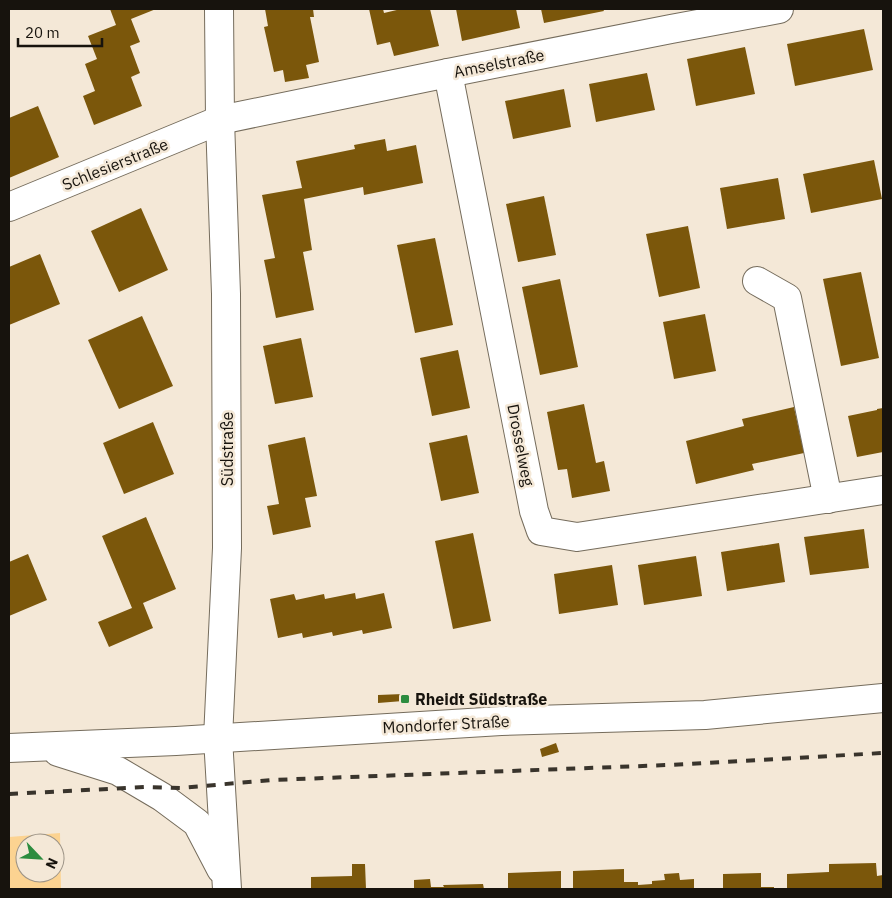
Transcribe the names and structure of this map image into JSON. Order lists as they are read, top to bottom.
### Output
{
  "streets": {
    "street": [
      "Amselstraße",
      "Schlesierstraße",
      "Drosselweg",
      "Südstraße",
      "Mondorfer Straße"
    ]
  },
  "crossings": [
    ["Amselstraße", "Schlesierstraße"],
    ["Amselstraße", "Drosselweg"],
    ["Amselstraße", "Südstraße"],
    ["Schlesierstraße", "Südstraße"],
    ["Südstraße", "Mondorfer Straße"]
  ],
  "places": {
    "transit": ["Rheidt Südstraße"]
  },
  "scale_bar": "20 m",
  "north": "bottom right"
}
